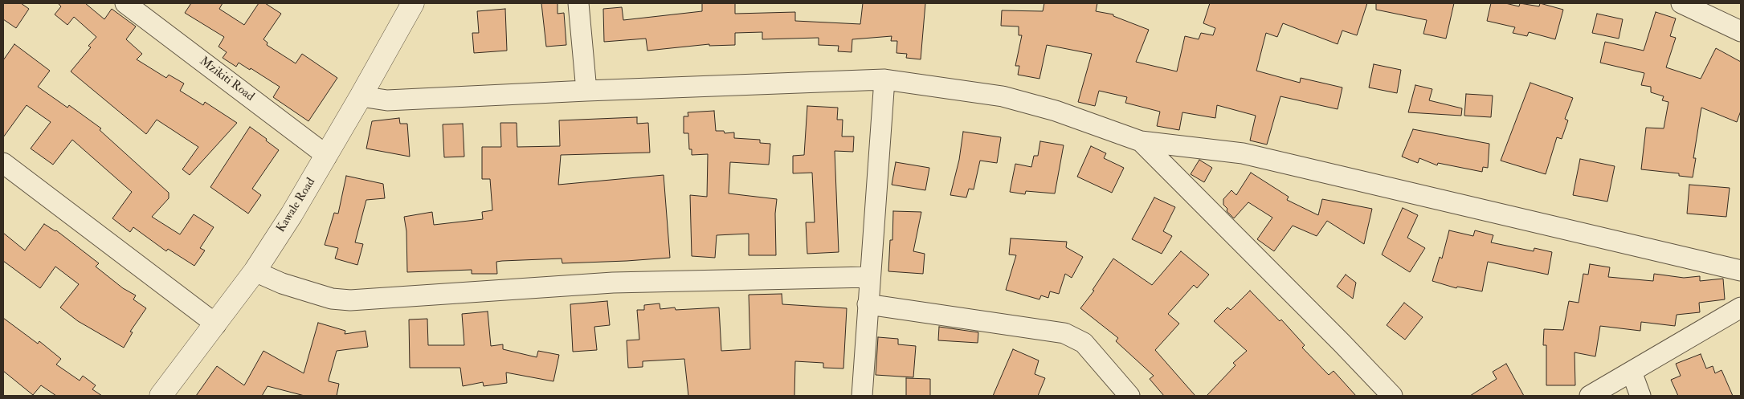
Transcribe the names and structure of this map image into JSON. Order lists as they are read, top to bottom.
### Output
{
  "streets": {
    "street": ["Mzikiti Road", "Kawale Road"]
  },
  "crossings": [
    ["Mzikiti Road", "Kawale Road"]
  ]
}
